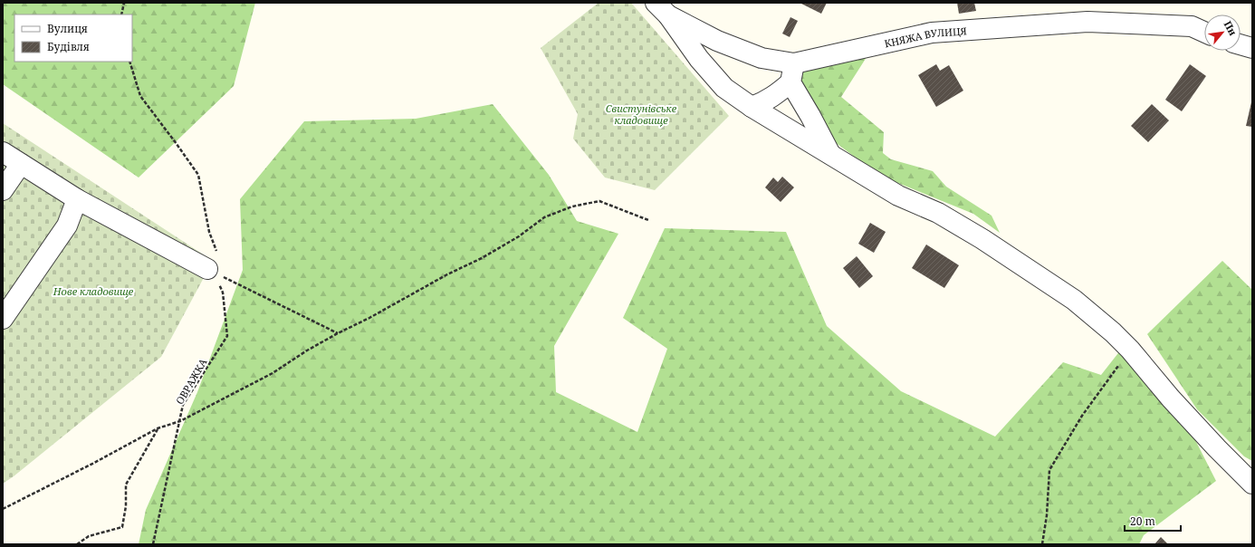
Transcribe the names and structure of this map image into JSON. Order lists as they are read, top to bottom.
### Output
{
  "streets": {
    "street": ["КНЯЖА ВУЛИЦЯ"],
    "path": ["ОВРАЖКА"]
  },
  "parks": ["Свистунівське кладовище", "Нове кладовище"],
  "legend": ["Вулиця", "Будівля"],
  "scale_bar": "20 m",
  "north": "top right"
}
